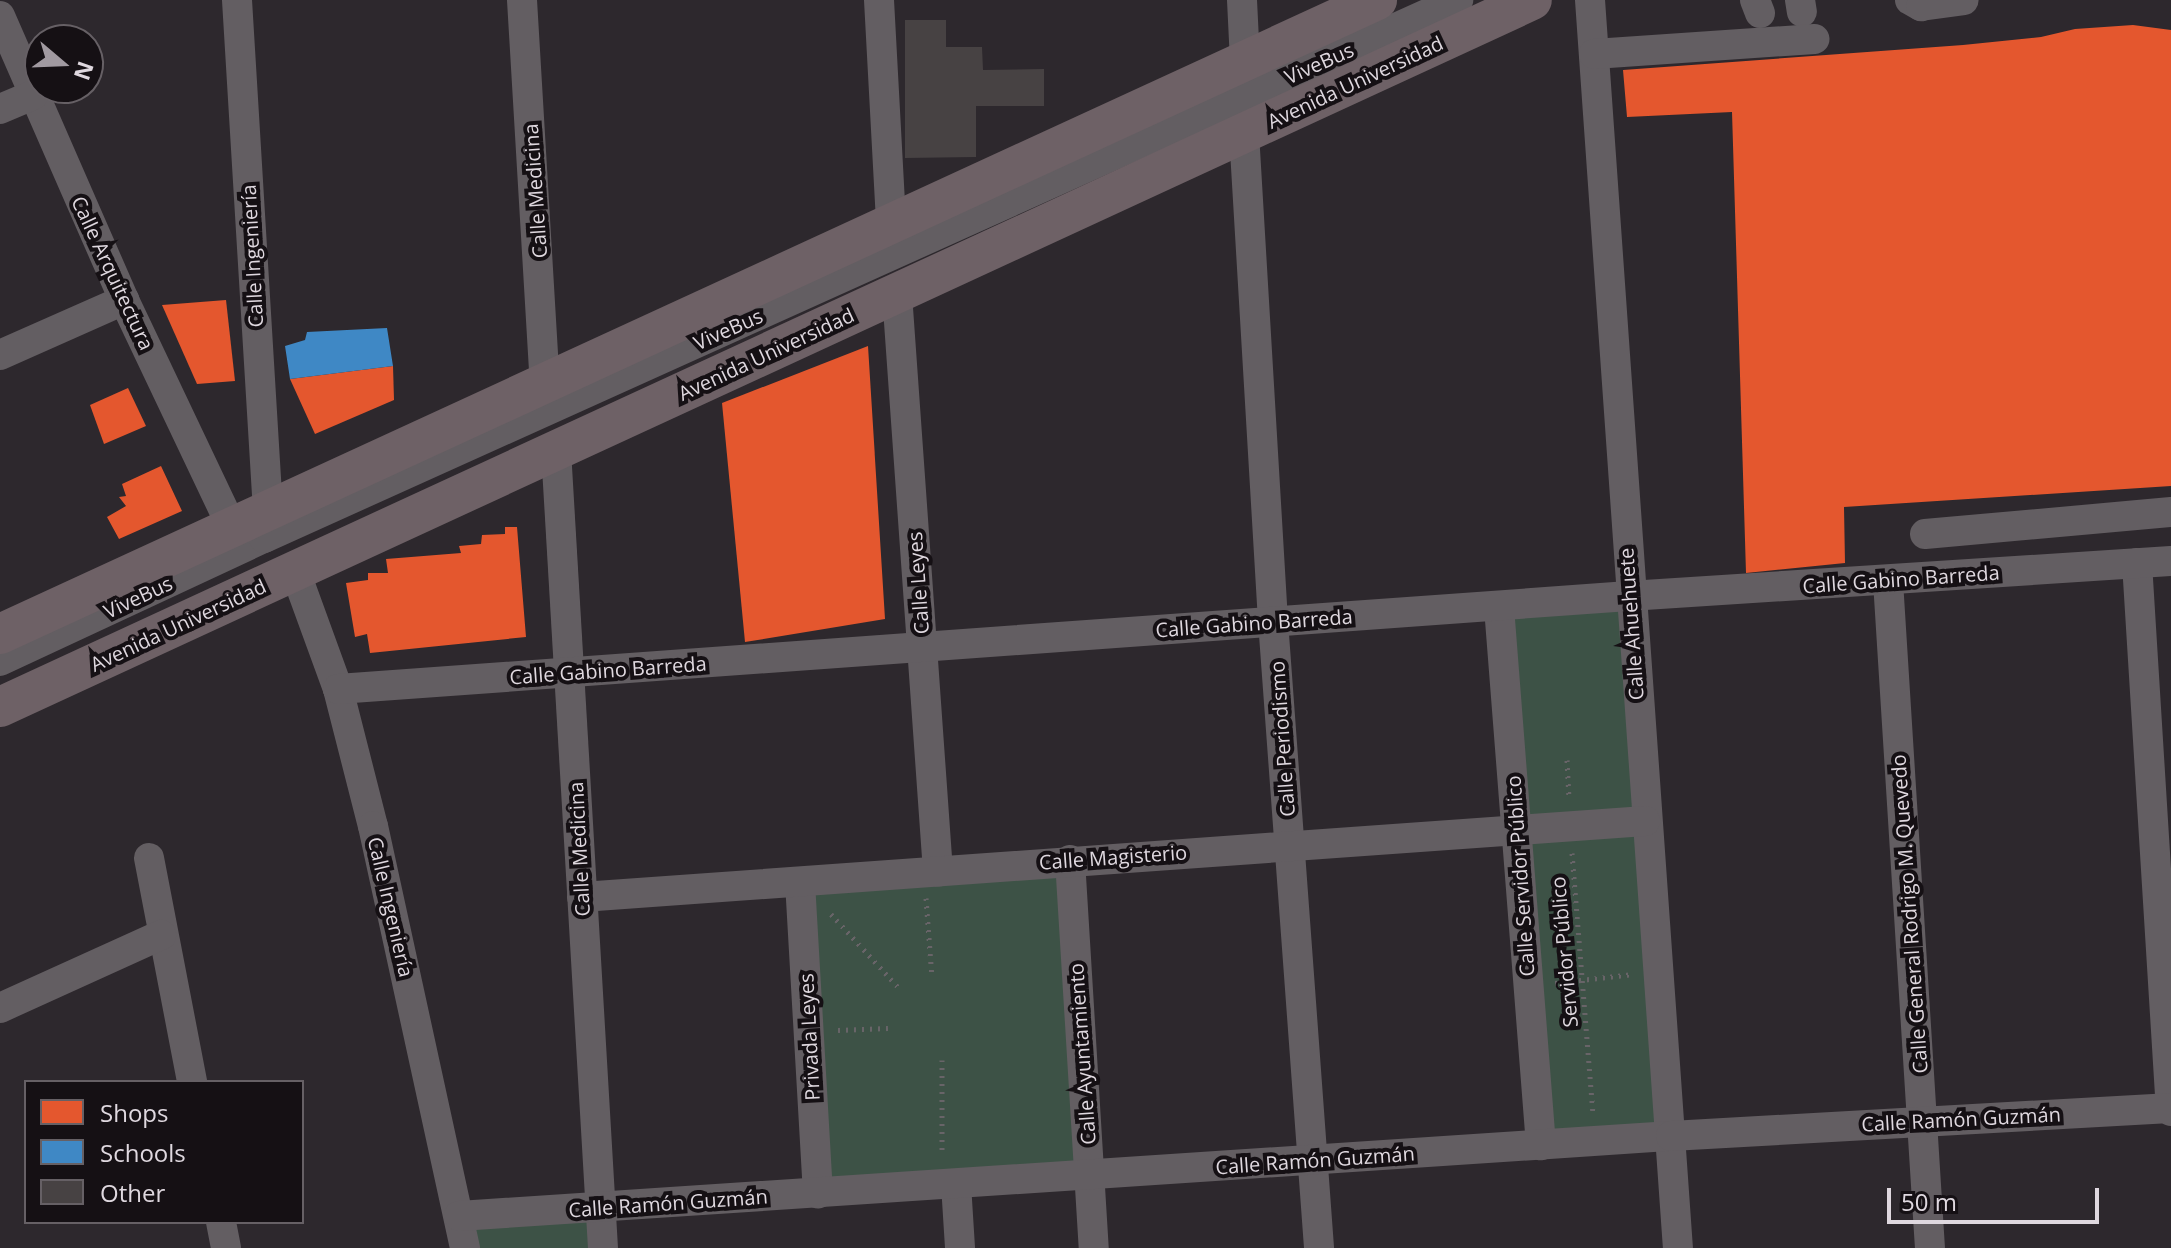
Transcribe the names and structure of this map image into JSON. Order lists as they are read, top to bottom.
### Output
{
  "streets": {
    "main road": ["Avenida Universidad"],
    "street": [
      "ViveBus",
      "Calle Medicina",
      "Calle Ingeniería",
      "Calle Arquitectura",
      "Calle Gabino Barreda",
      "Calle Leyes",
      "Calle Ahuehuete",
      "Calle Periodismo",
      "Calle Magisterio",
      "Calle Servidor Público",
      "Calle General Rodrigo M. Quevedo",
      "Privada Leyes",
      "Calle Ayuntamiento",
      "Calle Ramón Guzmán"
    ],
    "path": ["Servidor Público"]
  },
  "crossings": [
    ["Avenida Universidad", "Calle Medicina"],
    ["Avenida Universidad", "Calle Ingeniería"],
    ["Avenida Universidad", "Calle Leyes"],
    ["Avenida Universidad", "Calle Periodismo"],
    ["Calle Medicina", "Calle Gabino Barreda"],
    ["Calle Medicina", "Calle Magisterio"],
    ["Calle Medicina", "Calle Ramón Guzmán"],
    ["Calle Ingeniería", "Calle Arquitectura"],
    ["Calle Ingeniería", "Calle Gabino Barreda"],
    ["Calle Ingeniería", "Calle Ramón Guzmán"],
    ["Calle Gabino Barreda", "Calle Leyes"],
    ["Calle Gabino Barreda", "Calle Ahuehuete"],
    ["Calle Gabino Barreda", "Calle Periodismo"],
    ["Calle Gabino Barreda", "Calle Servidor Público"],
    ["Calle Gabino Barreda", "Calle General Rodrigo M. Quevedo"],
    ["Calle Leyes", "Calle Magisterio"],
    ["Calle Ahuehuete", "Calle Magisterio"],
    ["Calle Ahuehuete", "Calle Ramón Guzmán"],
    ["Calle Periodismo", "Calle Magisterio"],
    ["Calle Periodismo", "Calle Ramón Guzmán"],
    ["Calle Magisterio", "Calle Servidor Público"],
    ["Calle Magisterio", "Servidor Público"],
    ["Calle Magisterio", "Privada Leyes"],
    ["Calle Magisterio", "Calle Ayuntamiento"],
    ["Calle Servidor Público", "Calle Ramón Guzmán"],
    ["Calle General Rodrigo M. Quevedo", "Calle Ramón Guzmán"],
    ["Servidor Público", "Calle Ramón Guzmán"],
    ["Privada Leyes", "Calle Ramón Guzmán"],
    ["Calle Ayuntamiento", "Calle Ramón Guzmán"]
  ],
  "legend": ["Shops", "Schools", "Other"],
  "scale_bar": "50 m",
  "north": "right"
}
